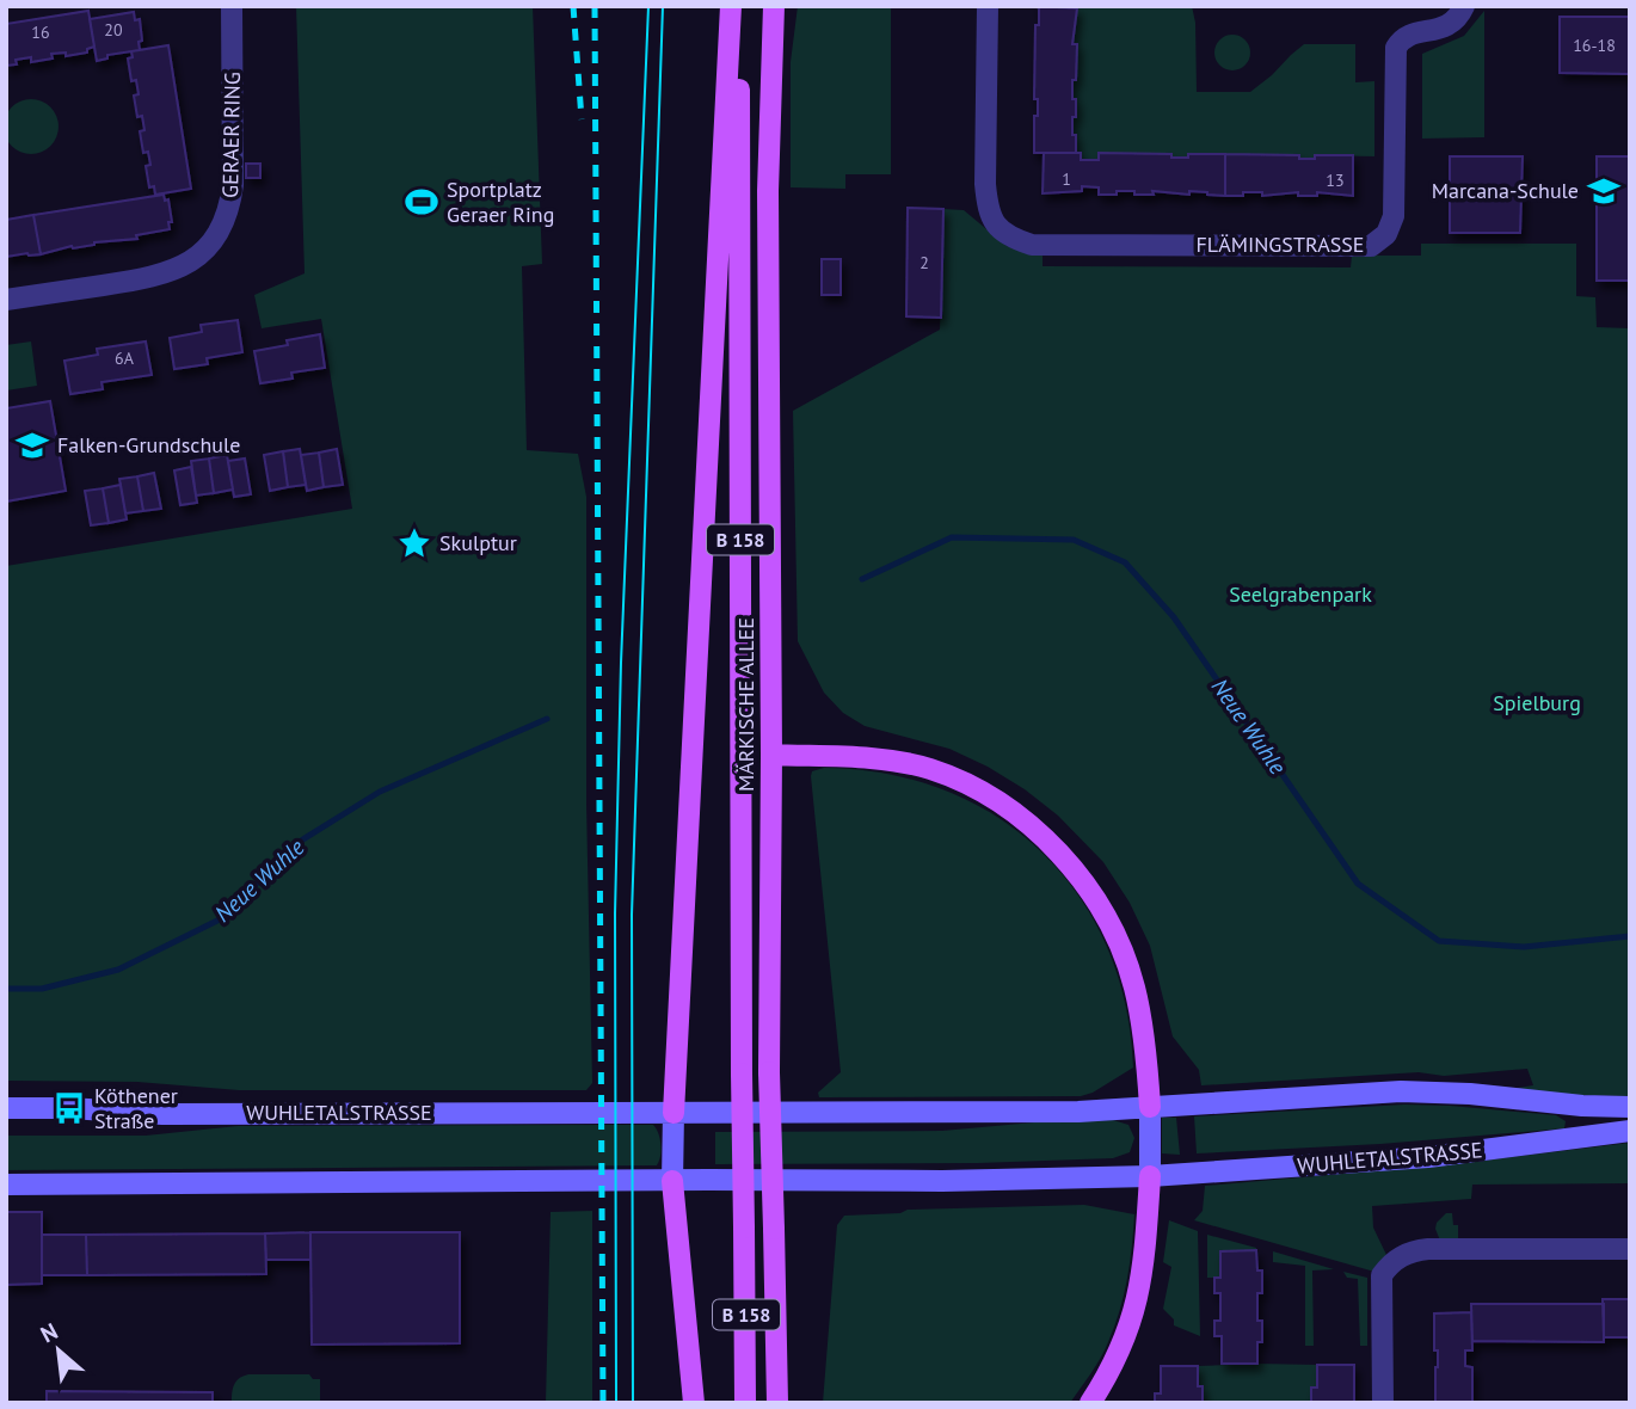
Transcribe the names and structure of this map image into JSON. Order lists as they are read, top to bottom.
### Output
{
  "streets": {
    "main road": ["B 158", "MÄRKISCHE ALLEE", "WUHLETALSTRASSE"],
    "street": ["GERAER RING", "FLÄMINGSTRASSE"]
  },
  "water": ["Neue Wuhle"],
  "parks": ["Seelgrabenpark", "Spielburg"],
  "places": {
    "school or university": ["Marcana-Schule", "Falken-Grundschule"],
    "sports": ["Sportplatz Geraer Ring"],
    "place": ["Skulptur"],
    "bus stop": ["Köthener Straße"]
  },
  "house_numbers": [
    "20",
    "16",
    "16-18",
    "1",
    "13",
    "2",
    "6A"
  ],
  "north": "top left"
}
